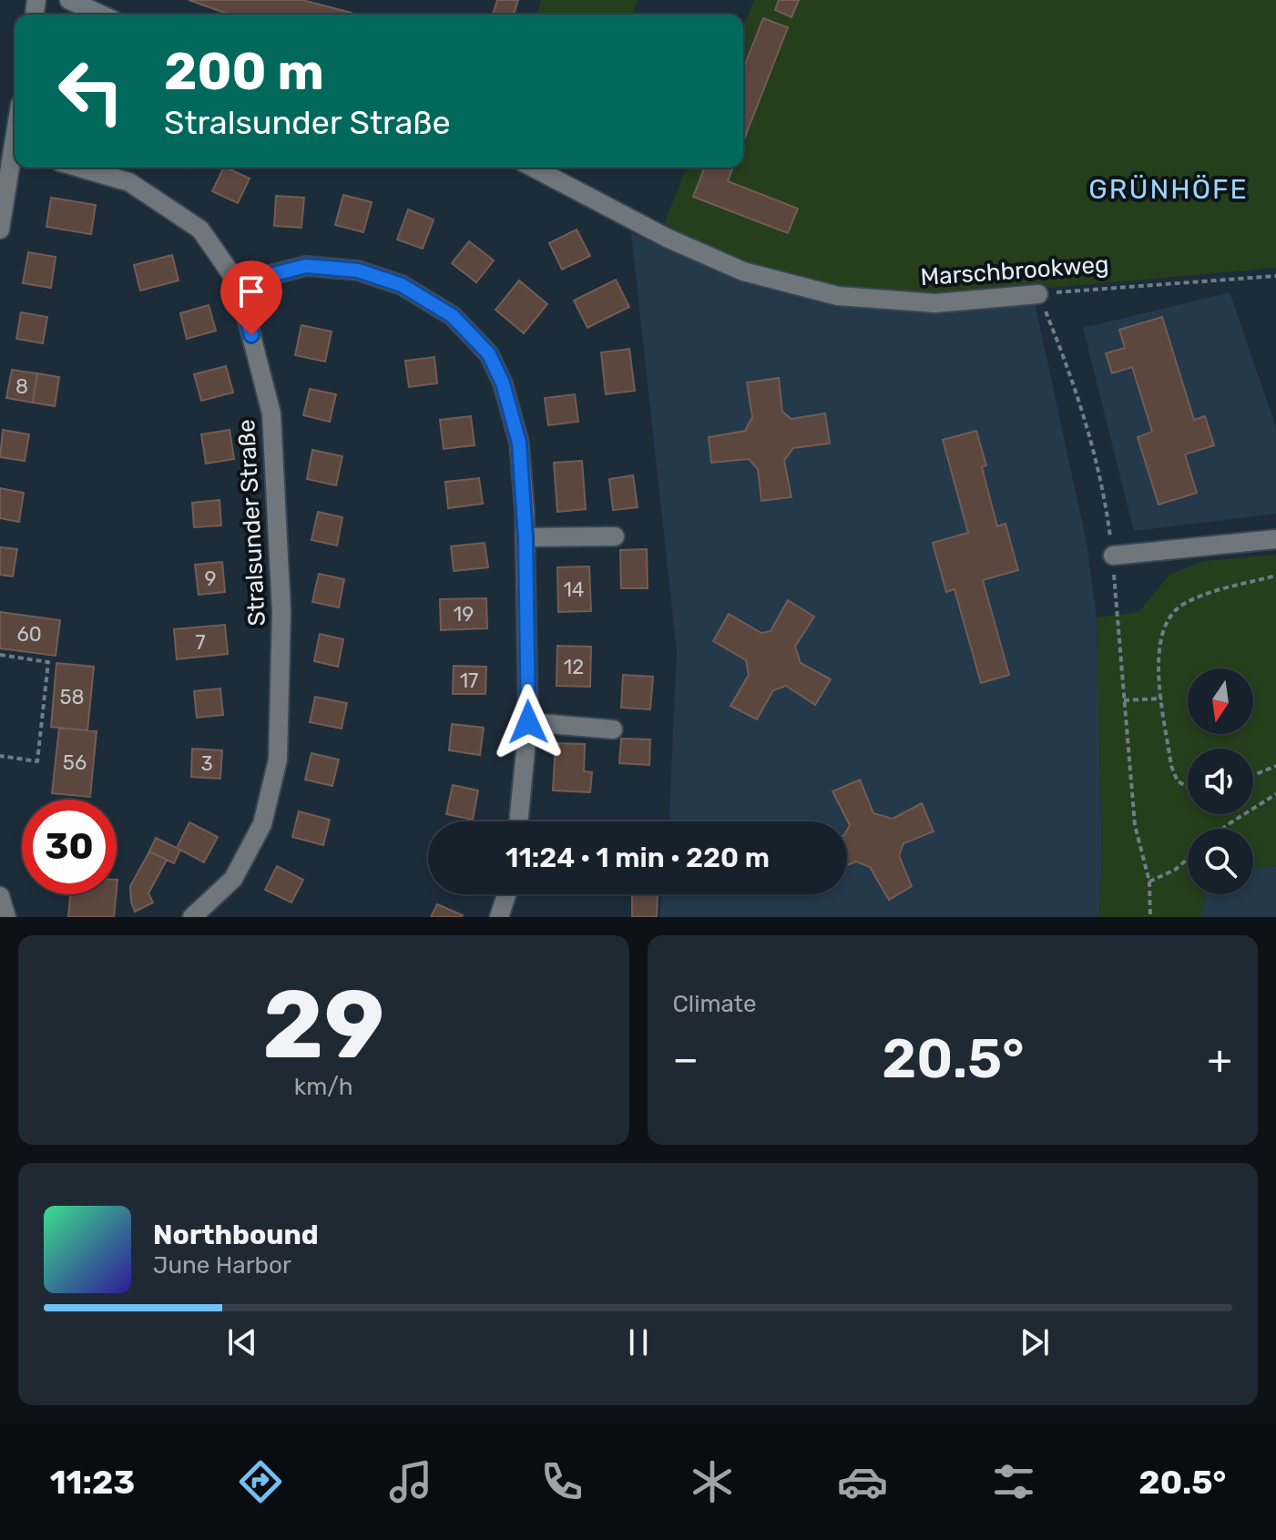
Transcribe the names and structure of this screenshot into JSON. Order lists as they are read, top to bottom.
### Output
{
  "streets": {
    "street": ["Marschbrookweg", "Stralsunder Straße"]
  },
  "districts": ["GRÜNHÖFE"],
  "house_numbers": [
    "8",
    "9",
    "14",
    "19",
    "60",
    "7",
    "12",
    "17",
    "58",
    "56",
    "3"
  ],
  "north": "bottom",
  "page": {
    "turn": ["200 m", "Stralsunder Straße"],
    "limit": "30",
    "trip": "11:24 · 1 min · 220 m",
    "tile": [
      ["29", "km/h"],
      "Climate"
    ],
    "heat": ["−", "20.5°", "+"],
    "song": ["Northbound", "June Harbor"],
    "tabs": ["11:23", "20.5°"]
  }
}
